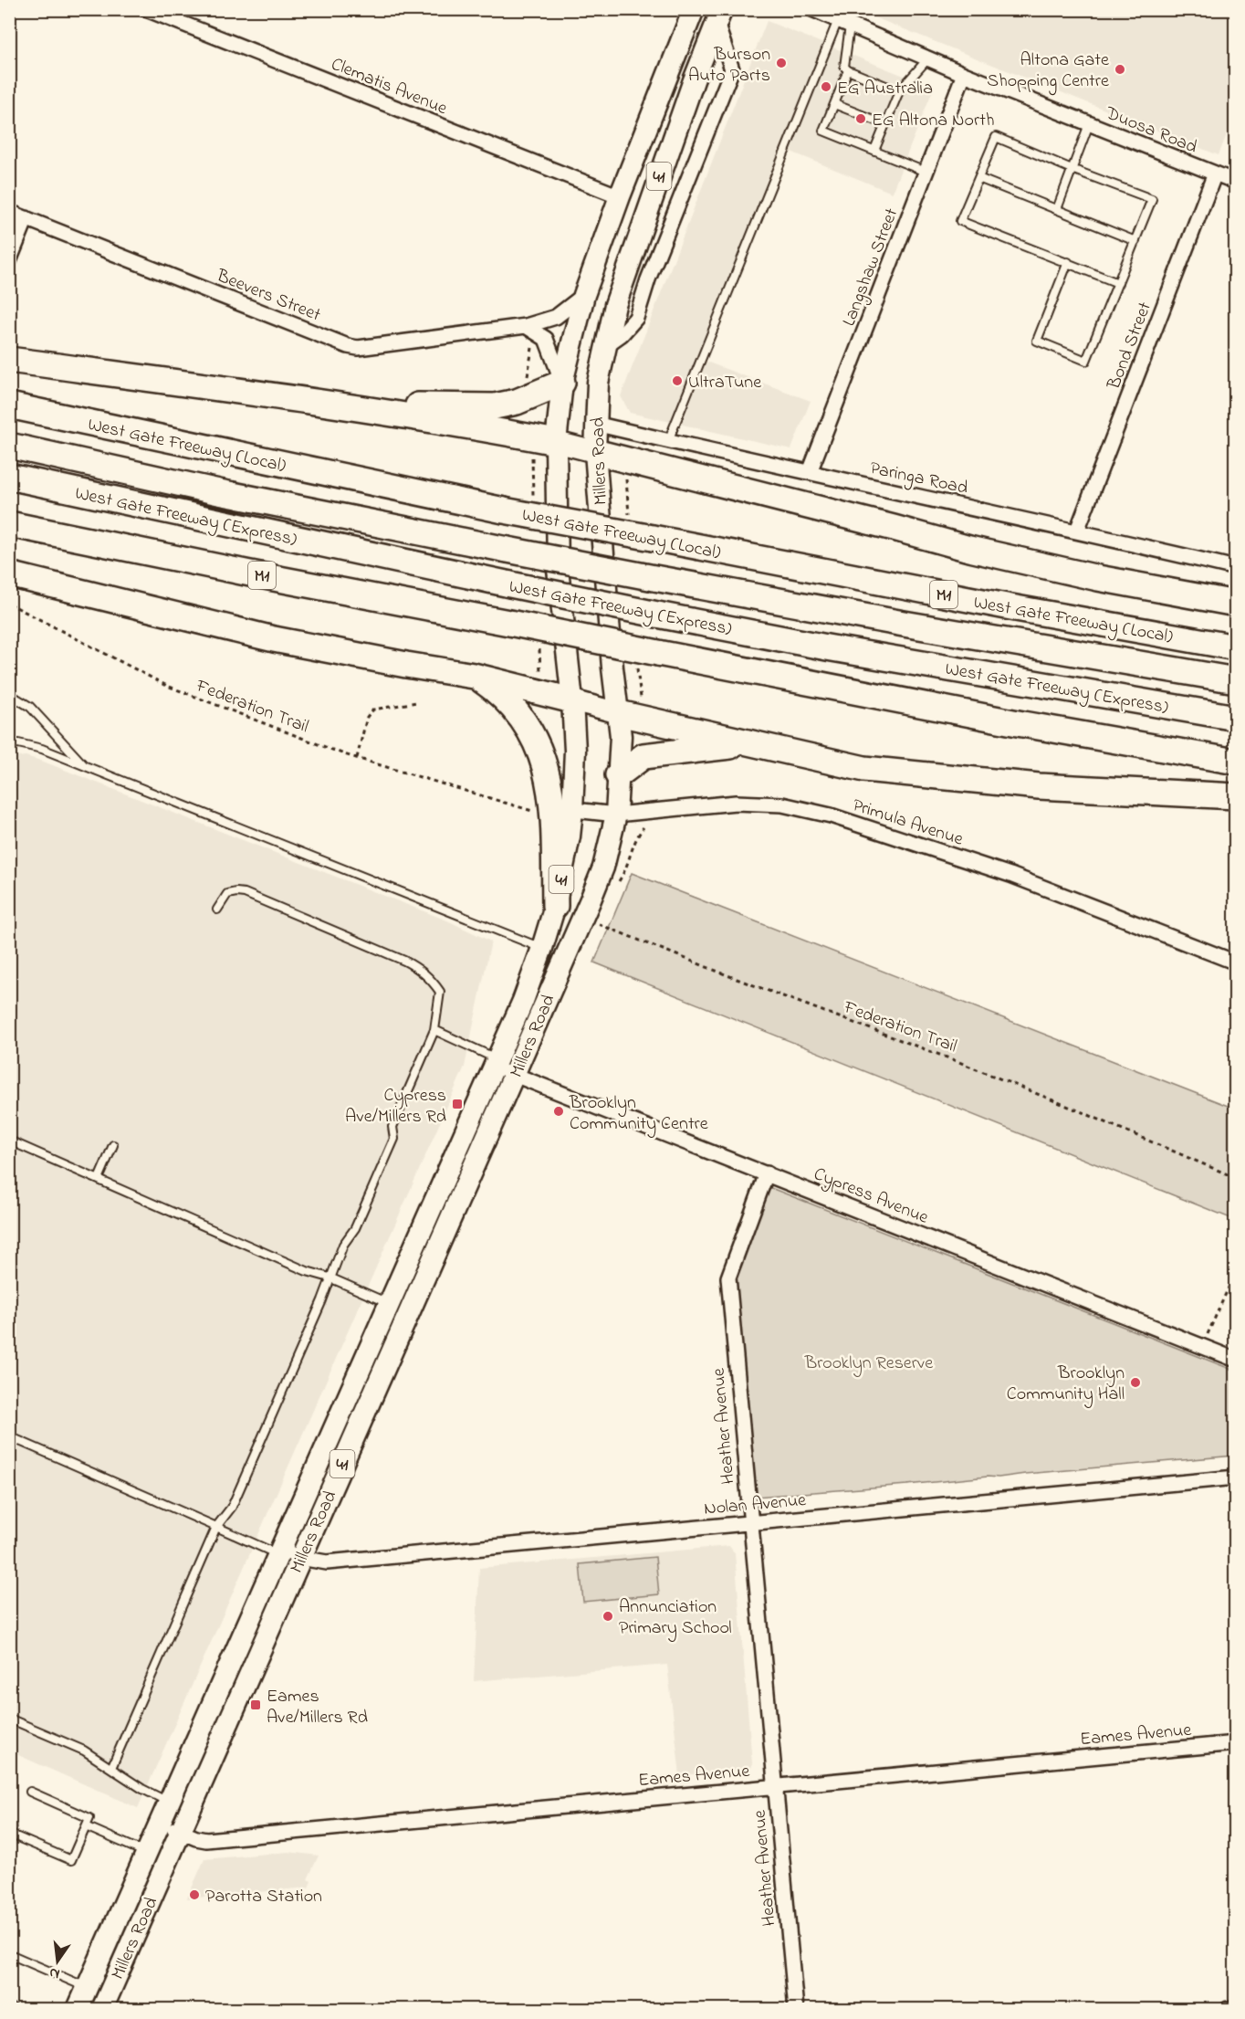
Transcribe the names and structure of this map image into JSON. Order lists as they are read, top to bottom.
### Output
{
  "streets": {
    "highway": ["West Gate Freeway (Local)", "West Gate Freeway (Express)", "M1"],
    "main road": ["41", "Millers Road"],
    "street": [
      "Clematis Avenue",
      "Duosa Road",
      "Langshaw Street",
      "Beevers Street",
      "Bond Street",
      "Paringa Road",
      "Primula Avenue",
      "Cypress Avenue",
      "Heather Avenue",
      "Nolan Avenue",
      "Eames Avenue"
    ],
    "path": ["Federation Trail"]
  },
  "crossings": [
    ["Clematis Avenue", "41"],
    ["Duosa Road", "Langshaw Street"],
    ["Duosa Road", "Bond Street"],
    ["41", "Beevers Street"],
    ["41", "Primula Avenue"],
    ["Langshaw Street", "Paringa Road"],
    ["Bond Street", "Paringa Road"],
    ["Millers Road", "Paringa Road"],
    ["Millers Road", "Federation Trail"],
    ["Millers Road", "Primula Avenue"],
    ["Millers Road", "Cypress Avenue"],
    ["Millers Road", "Nolan Avenue"],
    ["Millers Road", "Eames Avenue"],
    ["Cypress Avenue", "Heather Avenue"],
    ["Heather Avenue", "Nolan Avenue"],
    ["Heather Avenue", "Eames Avenue"]
  ],
  "parks": ["Brooklyn Reserve"],
  "places": {
    "other": [
      "Burson Auto Parts",
      "Altona Gate Shopping Centre",
      "EG Australia",
      "EG Altona North",
      "UltraTune",
      "Brooklyn Community Centre",
      "Brooklyn Community Hall",
      "Annunciation Primary School",
      "Parotta Station"
    ],
    "transit": ["Cypress Ave/Millers Rd", "Eames Ave/Millers Rd"]
  },
  "north": "bottom"
}
